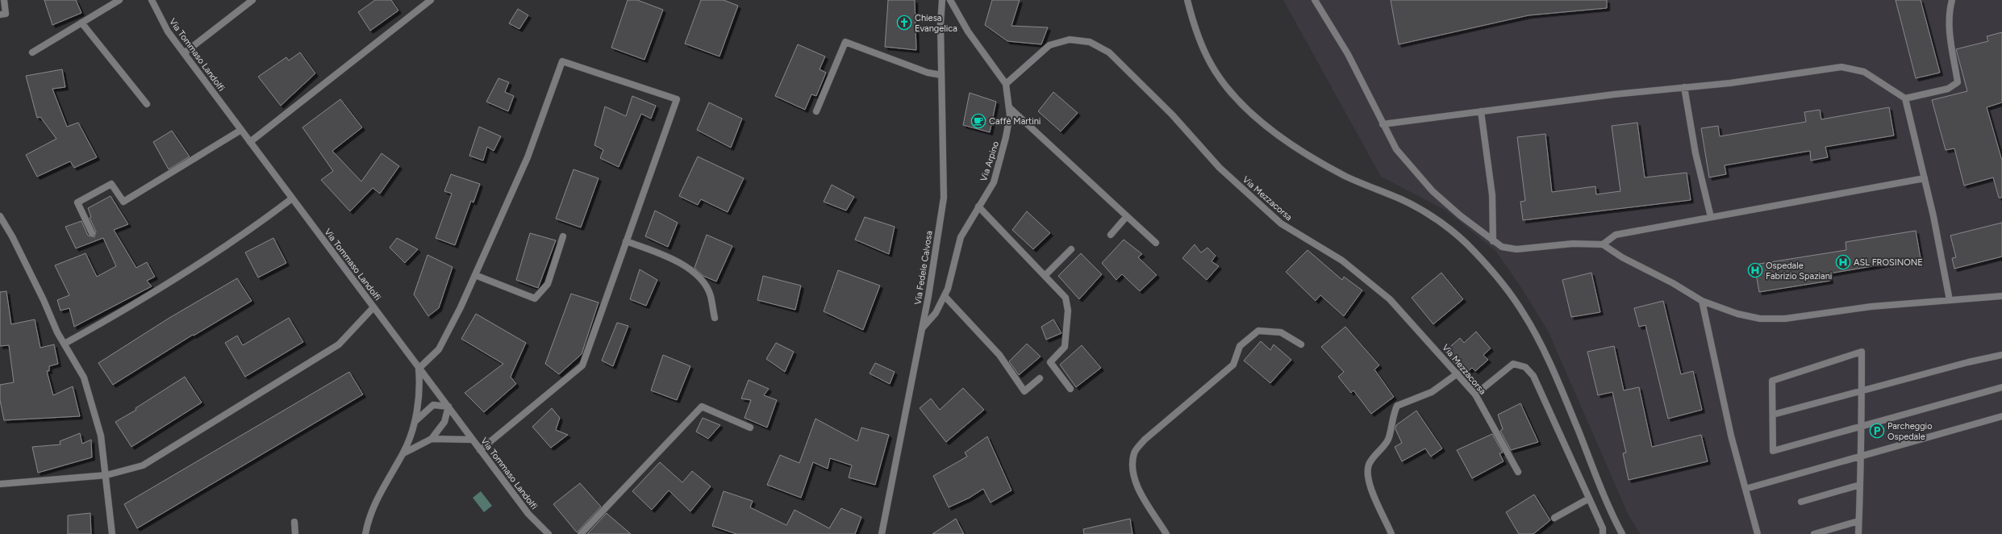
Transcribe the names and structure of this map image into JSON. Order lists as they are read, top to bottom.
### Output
{
  "streets": {
    "street": [
      "Via Tommaso Landolfi",
      "Via Arpino",
      "Via Mezzacorsa",
      "Via Fedele Calvosa"
    ]
  },
  "crossings": [
    ["Via Arpino", "Via Mezzacorsa"],
    ["Via Arpino", "Via Fedele Calvosa"]
  ],
  "places": {
    "church": ["Chiesa Evangelica"],
    "cafe": ["Caffè Martini"],
    "hospital": ["ASL FROSINONE", "Ospedale Fabrizio Spaziani"],
    "parking": ["Parcheggio Ospedale"]
  }
}
